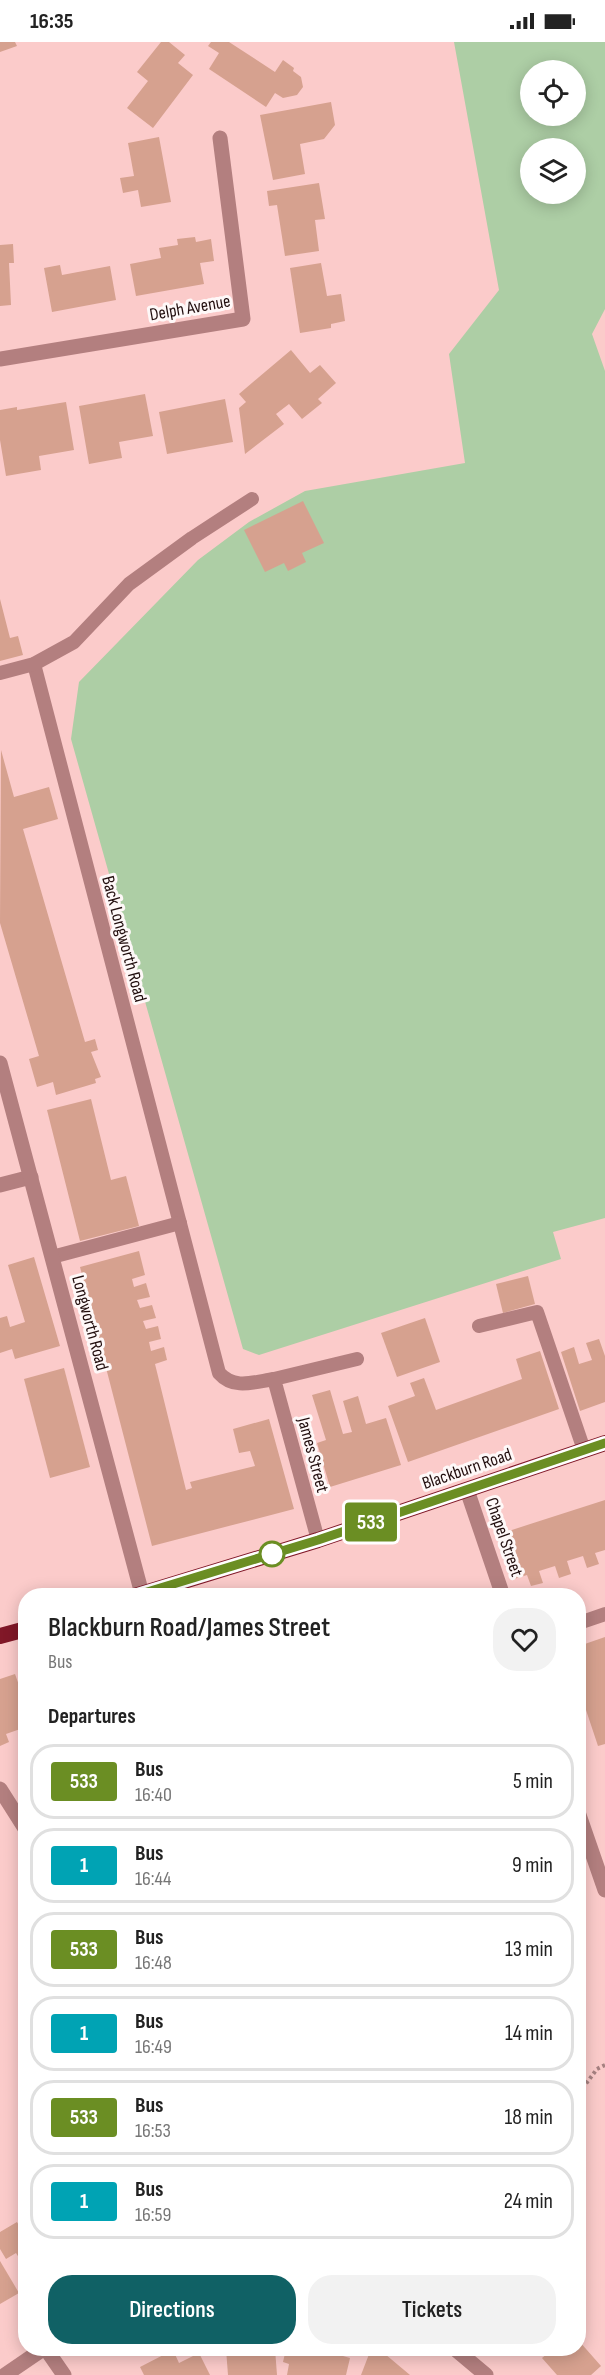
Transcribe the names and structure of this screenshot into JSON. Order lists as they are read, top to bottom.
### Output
{
  "streets": {
    "highway": ["Blackburn Road"],
    "street": ["Delph Avenue", "Longworth Road", "Chapel Street"],
    "lane": ["Back Longworth Road", "James Street"]
  },
  "crossings": [
    ["Back Longworth Road", "James Street"],
    ["James Street", "Blackburn Road"],
    ["Blackburn Road", "Chapel Street"]
  ],
  "lines": ["bus line 533"],
  "page": {
    "status": "16:35",
    "on_map": "533",
    "heading": [
      ["Blackburn Road/James Street", "Bus"],
      "Departures"
    ],
    "list": [
      {
        "mark": "533",
        "name": "Bus",
        "note": "16:40",
        "value": "5 min"
      },
      {
        "mark": "1",
        "name": "Bus",
        "note": "16:44",
        "value": "9 min"
      },
      {
        "mark": "533",
        "name": "Bus",
        "note": "16:48",
        "value": "13 min"
      },
      {
        "mark": "1",
        "name": "Bus",
        "note": "16:49",
        "value": "14 min"
      },
      {
        "mark": "533",
        "name": "Bus",
        "note": "16:53",
        "value": "18 min"
      },
      {
        "mark": "1",
        "name": "Bus",
        "note": "16:59",
        "value": "24 min"
      }
    ],
    "buttons": ["Directions", "Tickets"]
  }
}
